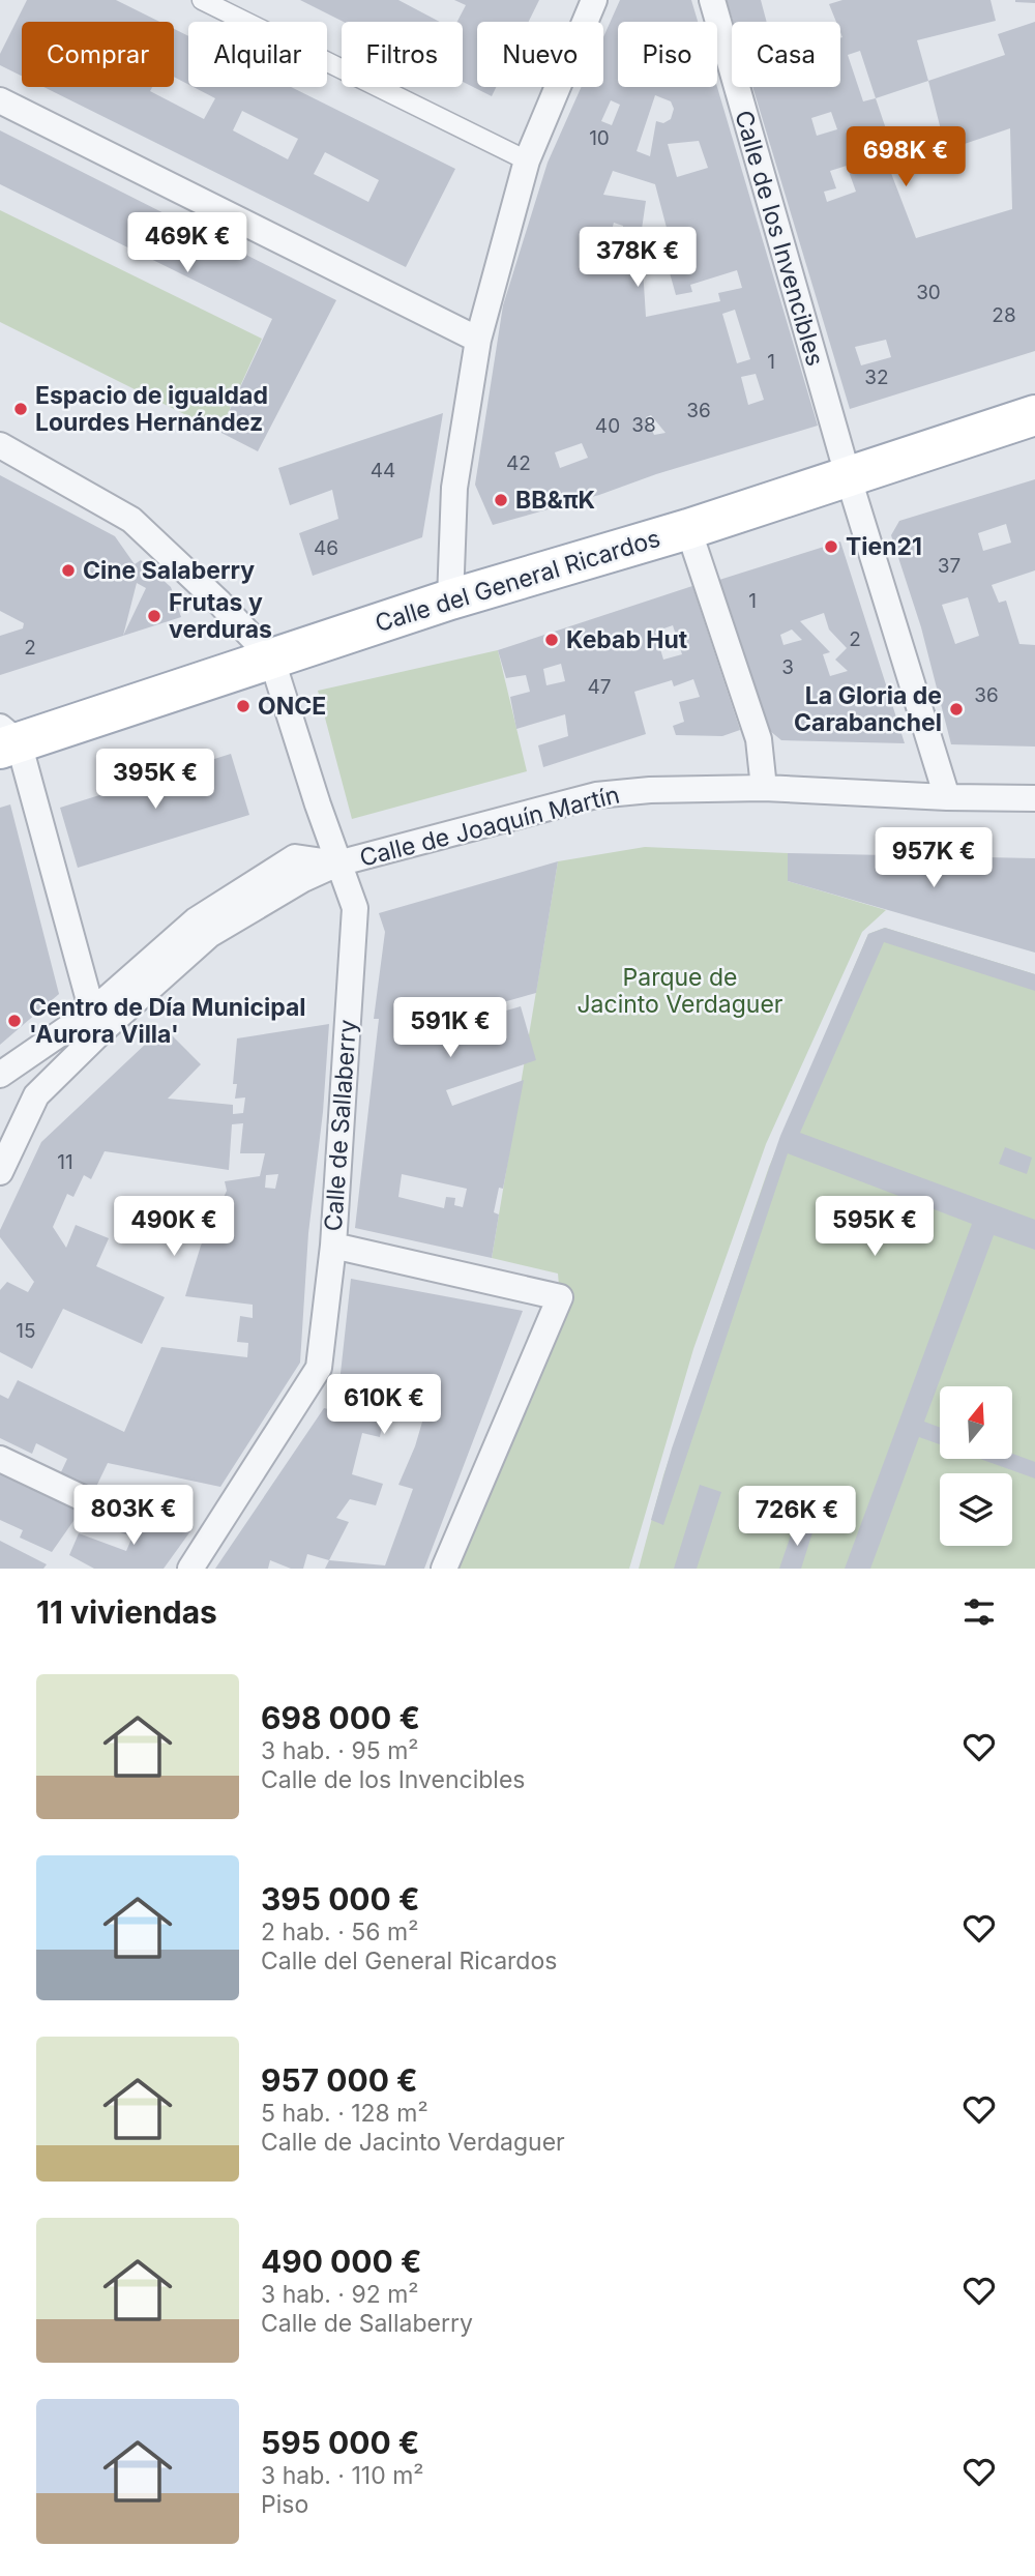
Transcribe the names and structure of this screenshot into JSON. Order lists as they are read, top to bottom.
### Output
{
  "streets": {
    "main road": ["Calle del General Ricardos"],
    "street": ["Calle de los Invencibles", "Calle de Joaquín Martín", "Calle de Sallaberry"]
  },
  "crossings": [
    ["Calle de los Invencibles", "Calle del General Ricardos"],
    ["Calle de los Invencibles", "Calle de Joaquín Martín"],
    ["Calle del General Ricardos", "Calle de Sallaberry"],
    ["Calle de Joaquín Martín", "Calle de Sallaberry"]
  ],
  "parks": ["Parque de Jacinto Verdaguer"],
  "places": [
    "Espacio de igualdad Lourdes Hernández",
    "BB&πK",
    "Tien21",
    "Cine Salaberry",
    "Frutas y verduras",
    "Kebab Hut",
    "ONCE",
    "La Gloria de Carabanchel",
    "Centro de Día Municipal 'Aurora Villa'"
  ],
  "house_numbers": [
    "10",
    "30",
    "28",
    "1",
    "32",
    "36",
    "38",
    "40",
    "42",
    "44",
    "46",
    "37",
    "1",
    "2",
    "2",
    "3",
    "47",
    "36",
    "11",
    "15"
  ],
  "north": "top",
  "page": {
    "chip": [
      "Comprar",
      "Alquilar",
      "Filtros",
      "Nuevo",
      "Piso",
      "Casa"
    ],
    "price": [
      "698K €",
      "469K €",
      "378K €",
      "395K €",
      "957K €",
      "591K €",
      "490K €",
      "595K €",
      "610K €",
      "803K €",
      "726K €"
    ],
    "heading": "11 viviendas",
    "list": [
      {
        "name": "698 000 €",
        "note": "3 hab. · 95 m² · Calle de los Invencibles"
      },
      {
        "name": "395 000 €",
        "note": "2 hab. · 56 m² · Calle del General Ricardos"
      },
      {
        "name": "957 000 €",
        "note": "5 hab. · 128 m² · Calle de Jacinto Verdaguer"
      },
      {
        "name": "490 000 €",
        "note": "3 hab. · 92 m² · Calle de Sallaberry"
      },
      {
        "name": "595 000 €",
        "note": "3 hab. · 110 m² · Piso"
      }
    ]
  }
}
